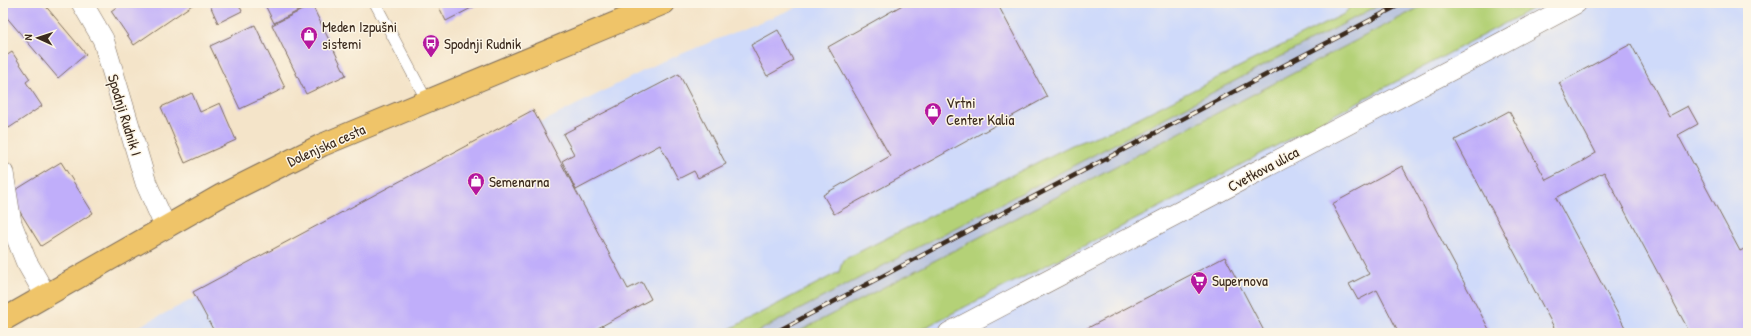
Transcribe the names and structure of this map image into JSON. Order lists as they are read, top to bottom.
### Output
{
  "streets": {
    "main road": ["Dolenjska cesta"],
    "street": ["Spodnji Rudnik I", "Cvetkova ulica"]
  },
  "crossings": [
    ["Spodnji Rudnik I", "Dolenjska cesta"]
  ],
  "places": {
    "shop": ["Meden Izpušni sistemi", "Vrtni Center Kalia", "Semenarna"],
    "bus stop": ["Spodnji Rudnik"],
    "supermarket": ["Supernova"]
  },
  "north": "left"
}
